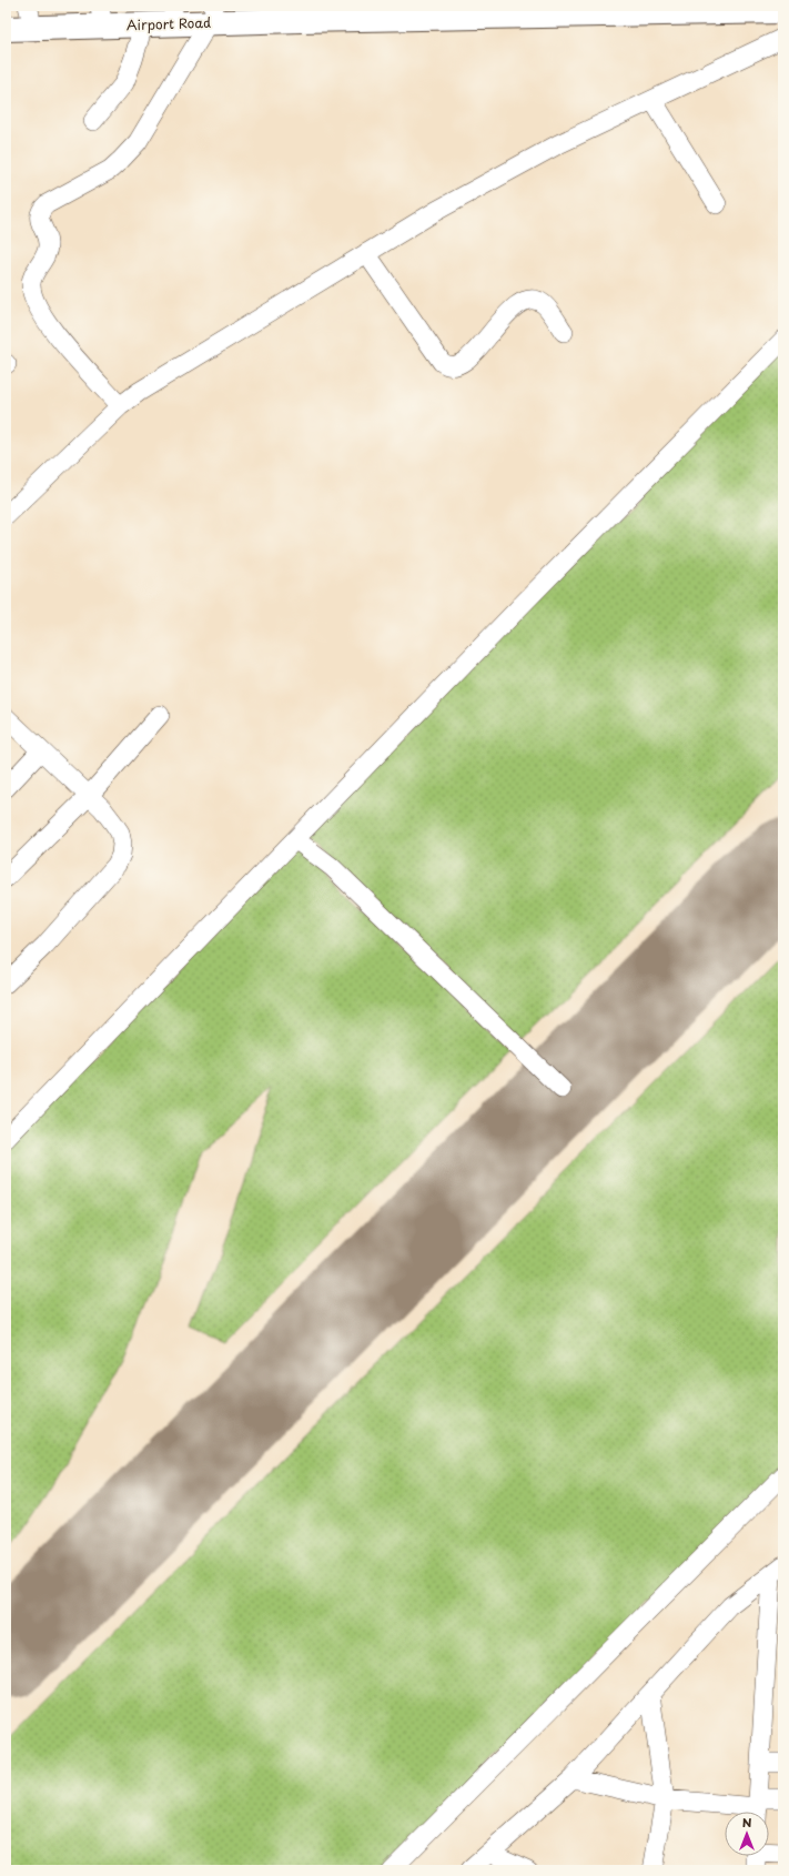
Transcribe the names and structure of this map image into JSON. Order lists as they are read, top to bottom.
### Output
{
  "streets": {
    "main road": ["Airport Road"]
  },
  "north": "top"
}
